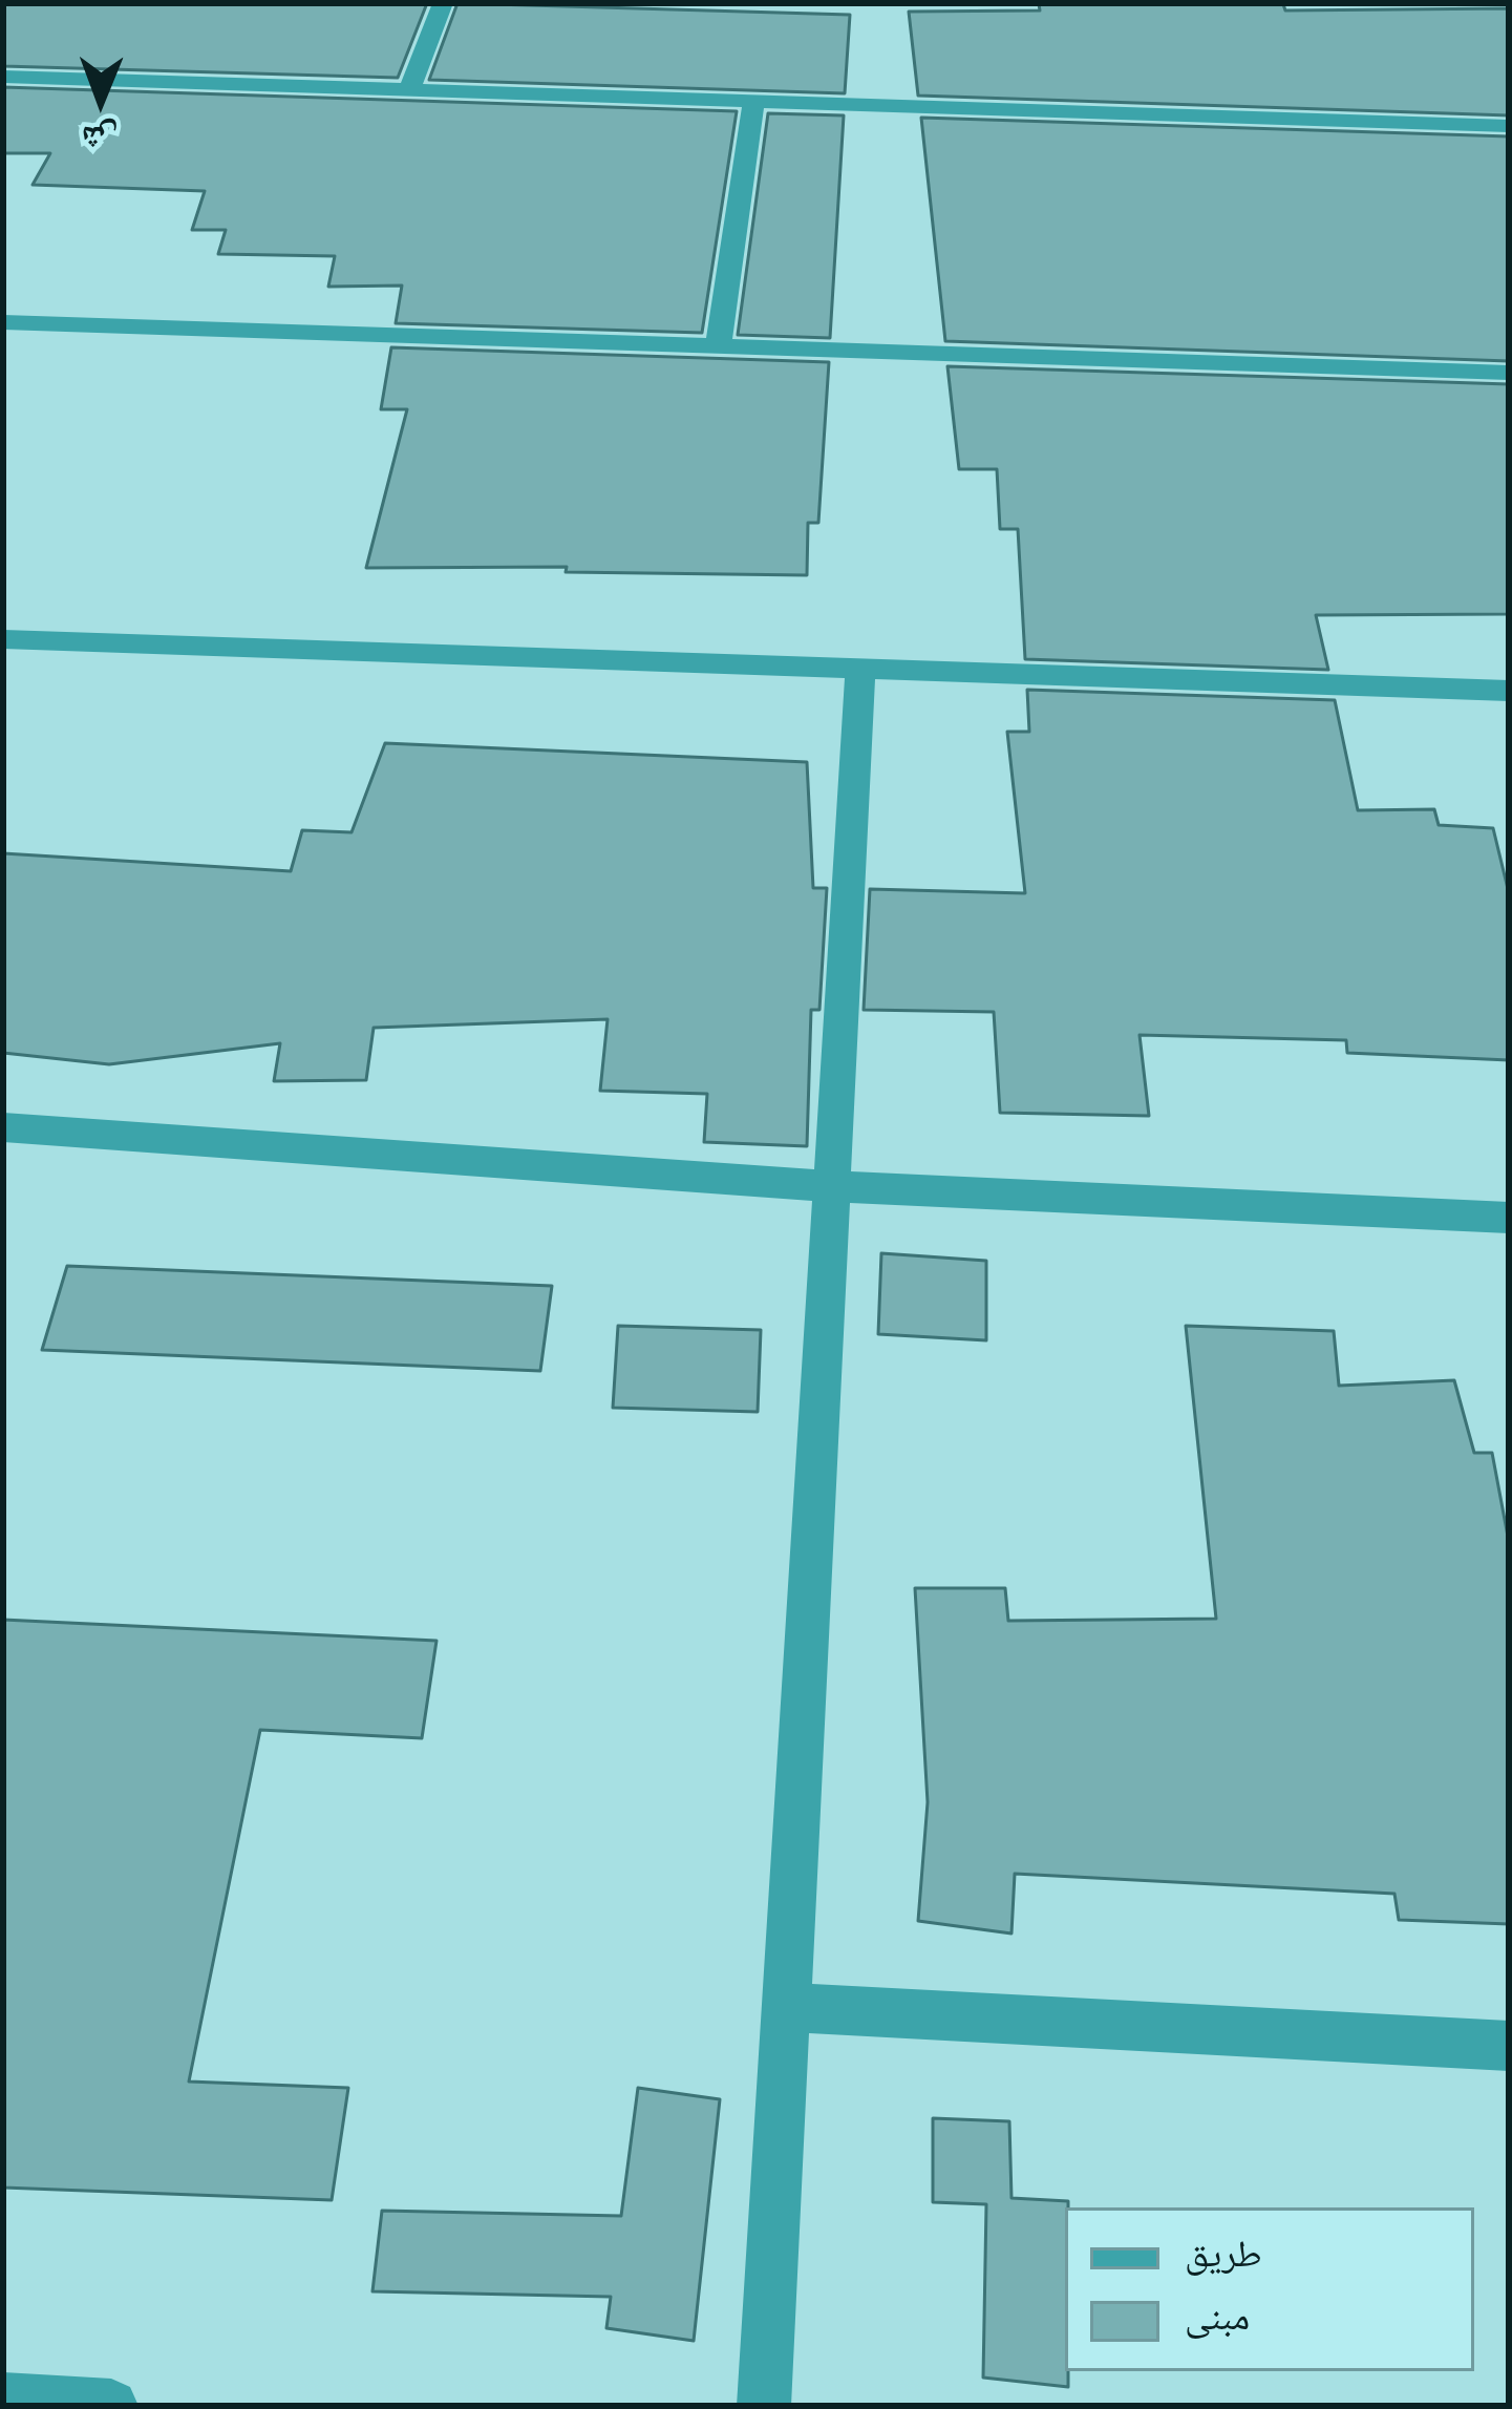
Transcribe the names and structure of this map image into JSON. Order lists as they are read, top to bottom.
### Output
{
  "legend": ["طريق", "مبنى"],
  "north": "bottom"
}
